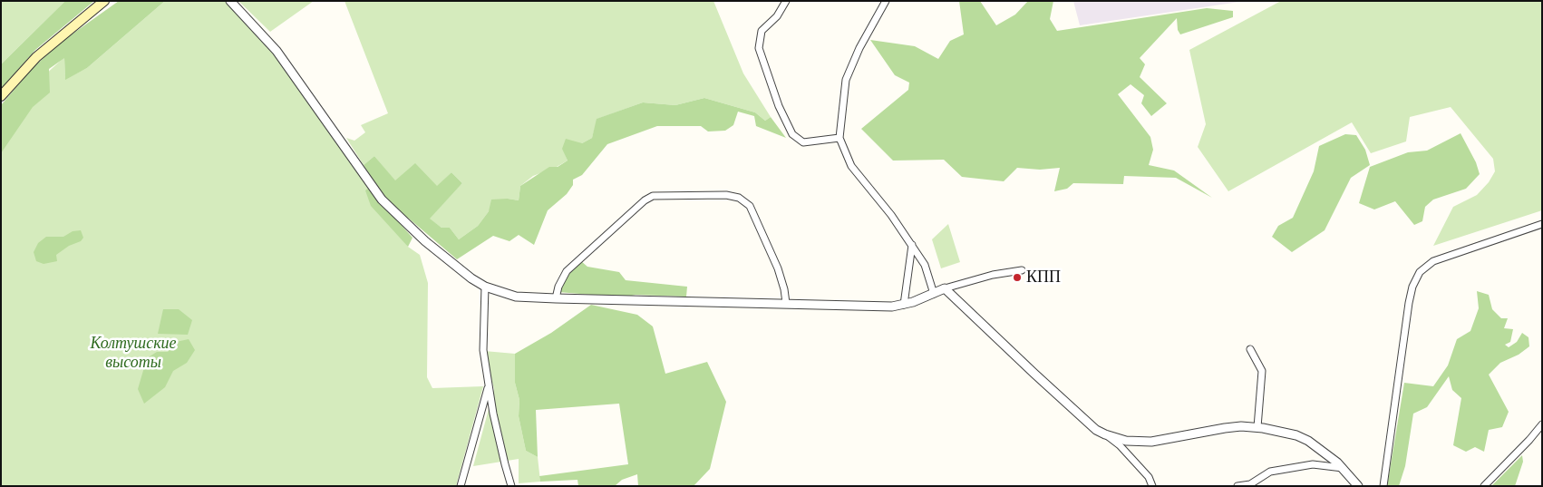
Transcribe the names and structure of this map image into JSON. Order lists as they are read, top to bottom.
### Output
{
  "parks": ["Колтушские высоты"],
  "places": ["КПП"]
}
